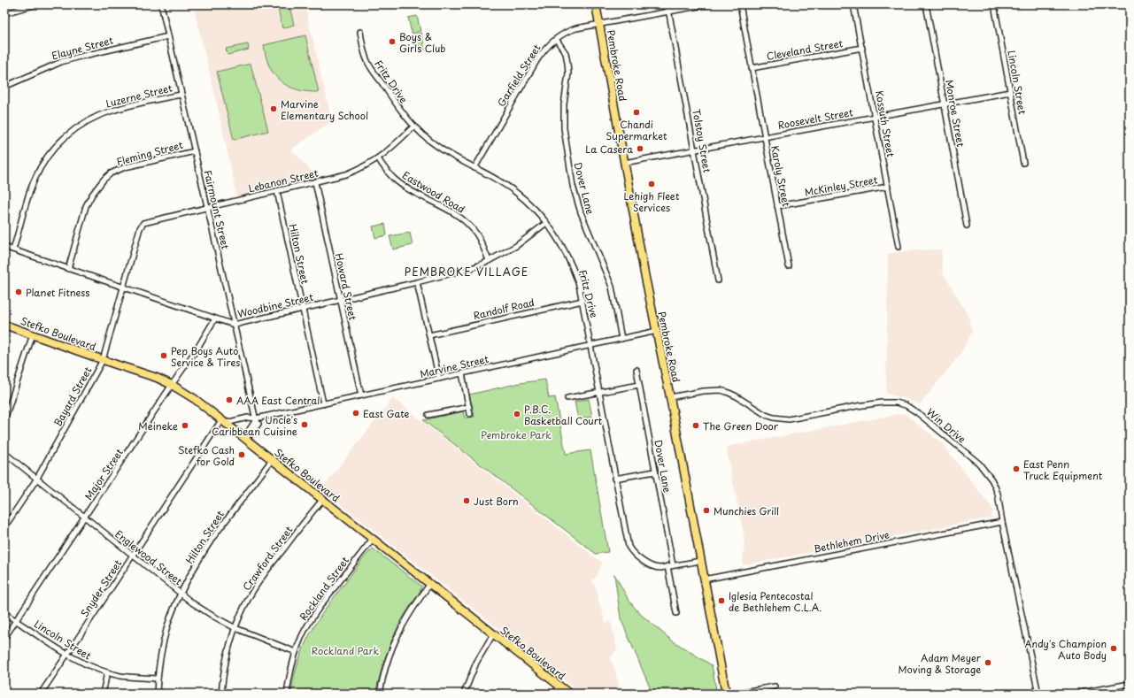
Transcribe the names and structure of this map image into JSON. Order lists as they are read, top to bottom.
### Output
{
  "streets": {
    "main road": ["Pembroke Road", "Stefko Boulevard"],
    "street": [
      "Elayne Street",
      "Cleveland Street",
      "Garfield Street",
      "Fritz Drive",
      "Lincoln Street",
      "Luzerne Street",
      "Monroe Street",
      "Roosevelt Street",
      "Kossuth Street",
      "Tolstoy Street",
      "Fleming Street",
      "Karoly Street",
      "Lebanon Street",
      "McKinley Street",
      "Dover Lane",
      "Eastwood Road",
      "Fairmount Street",
      "Hilton Street",
      "Howard Street",
      "Woodbine Street",
      "Randolf Road",
      "Marvine Street",
      "Bayard Street",
      "Win Drive",
      "Major Street",
      "Bethlehem Drive",
      "Englewood Street",
      "Crawford Street",
      "Snyder Street",
      "Rockland Street"
    ]
  },
  "crossings": [
    ["Elayne Street", "Fairmount Street"],
    ["Cleveland Street", "Kossuth Street"],
    ["Cleveland Street", "Karoly Street"],
    ["Pembroke Road", "Garfield Street"],
    ["Pembroke Road", "Fritz Drive"],
    ["Pembroke Road", "Roosevelt Street"],
    ["Pembroke Road", "Marvine Street"],
    ["Pembroke Road", "Win Drive"],
    ["Pembroke Road", "Bethlehem Drive"],
    ["Garfield Street", "Fritz Drive"],
    ["Garfield Street", "Tolstoy Street"],
    ["Garfield Street", "Dover Lane"],
    ["Fritz Drive", "Lebanon Street"],
    ["Fritz Drive", "Dover Lane"],
    ["Fritz Drive", "Woodbine Street"],
    ["Fritz Drive", "Randolf Road"],
    ["Fritz Drive", "Marvine Street"],
    ["Lincoln Street", "Roosevelt Street"],
    ["Lincoln Street", "Hilton Street"],
    ["Lincoln Street", "Major Street"],
    ["Lincoln Street", "Snyder Street"],
    ["Luzerne Street", "Fairmount Street"],
    ["Luzerne Street", "Woodbine Street"],
    ["Monroe Street", "Roosevelt Street"],
    ["Roosevelt Street", "Kossuth Street"],
    ["Roosevelt Street", "Tolstoy Street"],
    ["Roosevelt Street", "Karoly Street"],
    ["Kossuth Street", "McKinley Street"],
    ["Fleming Street", "Fairmount Street"],
    ["Fleming Street", "Woodbine Street"],
    ["Karoly Street", "McKinley Street"],
    ["Lebanon Street", "Eastwood Road"],
    ["Lebanon Street", "Fairmount Street"],
    ["Lebanon Street", "Hilton Street"],
    ["Lebanon Street", "Howard Street"],
    ["Lebanon Street", "Bayard Street"],
    ["Dover Lane", "Marvine Street"],
    ["Eastwood Road", "Woodbine Street"],
    ["Fairmount Street", "Woodbine Street"],
    ["Fairmount Street", "Marvine Street"],
    ["Hilton Street", "Woodbine Street"],
    ["Hilton Street", "Stefko Boulevard"],
    ["Hilton Street", "Marvine Street"],
    ["Hilton Street", "Englewood Street"],
    ["Howard Street", "Woodbine Street"],
    ["Howard Street", "Marvine Street"],
    ["Woodbine Street", "Bayard Street"],
    ["Woodbine Street", "Major Street"],
    ["Stefko Boulevard", "Marvine Street"],
    ["Stefko Boulevard", "Bayard Street"],
    ["Stefko Boulevard", "Major Street"],
    ["Stefko Boulevard", "Crawford Street"],
    ["Stefko Boulevard", "Snyder Street"],
    ["Stefko Boulevard", "Rockland Street"],
    ["Marvine Street", "Snyder Street"],
    ["Bayard Street", "Englewood Street"],
    ["Win Drive", "Bethlehem Drive"],
    ["Major Street", "Englewood Street"],
    ["Englewood Street", "Crawford Street"],
    ["Englewood Street", "Snyder Street"],
    ["Englewood Street", "Rockland Street"]
  ],
  "districts": ["PEMBROKE VILLAGE"],
  "parks": ["Pembroke Park", "Rockland Park"],
  "places": [
    "Boys & Girls Club",
    "Marvine Elementary School",
    "Chandi Supermarket",
    "La Casera",
    "Lehigh Fleet Services",
    "Planet Fitness",
    "Pep Boys Auto Service & Tires",
    "AAA East Central",
    "East Gate",
    "P.B.C. Basketball Court",
    "Uncle's Caribbean Cuisine",
    "Meineke",
    "The Green Door",
    "Stefko Cash for Gold",
    "East Penn Truck Equipment",
    "Just Born",
    "Munchies Grill",
    "Iglesia Pentecostal de Bethlehem C.L.A.",
    "Andy's Champion Auto Body",
    "Adam Meyer Moving & Storage"
  ]
}
